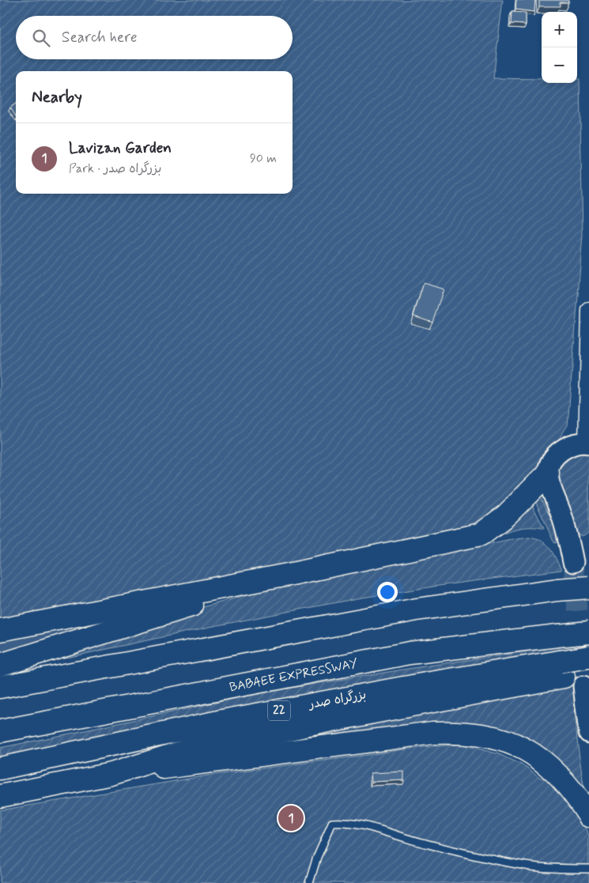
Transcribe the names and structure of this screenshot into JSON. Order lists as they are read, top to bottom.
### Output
{
  "streets": {
    "highway": ["BABAEE EXPRESSWAY", "بزرگراه صدر", "22"]
  },
  "crossings": [
    ["بزرگراه صدر", "22"]
  ],
  "page": {
    "map_buttons": ["+", "−"],
    "search": "Search here",
    "heading": "Nearby",
    "list": [
      {
        "mark": "1",
        "name": "Lavizan Garden",
        "note": "Park · بزرگراه صدر",
        "value": "90 m"
      }
    ],
    "pins": "1"
  }
}
